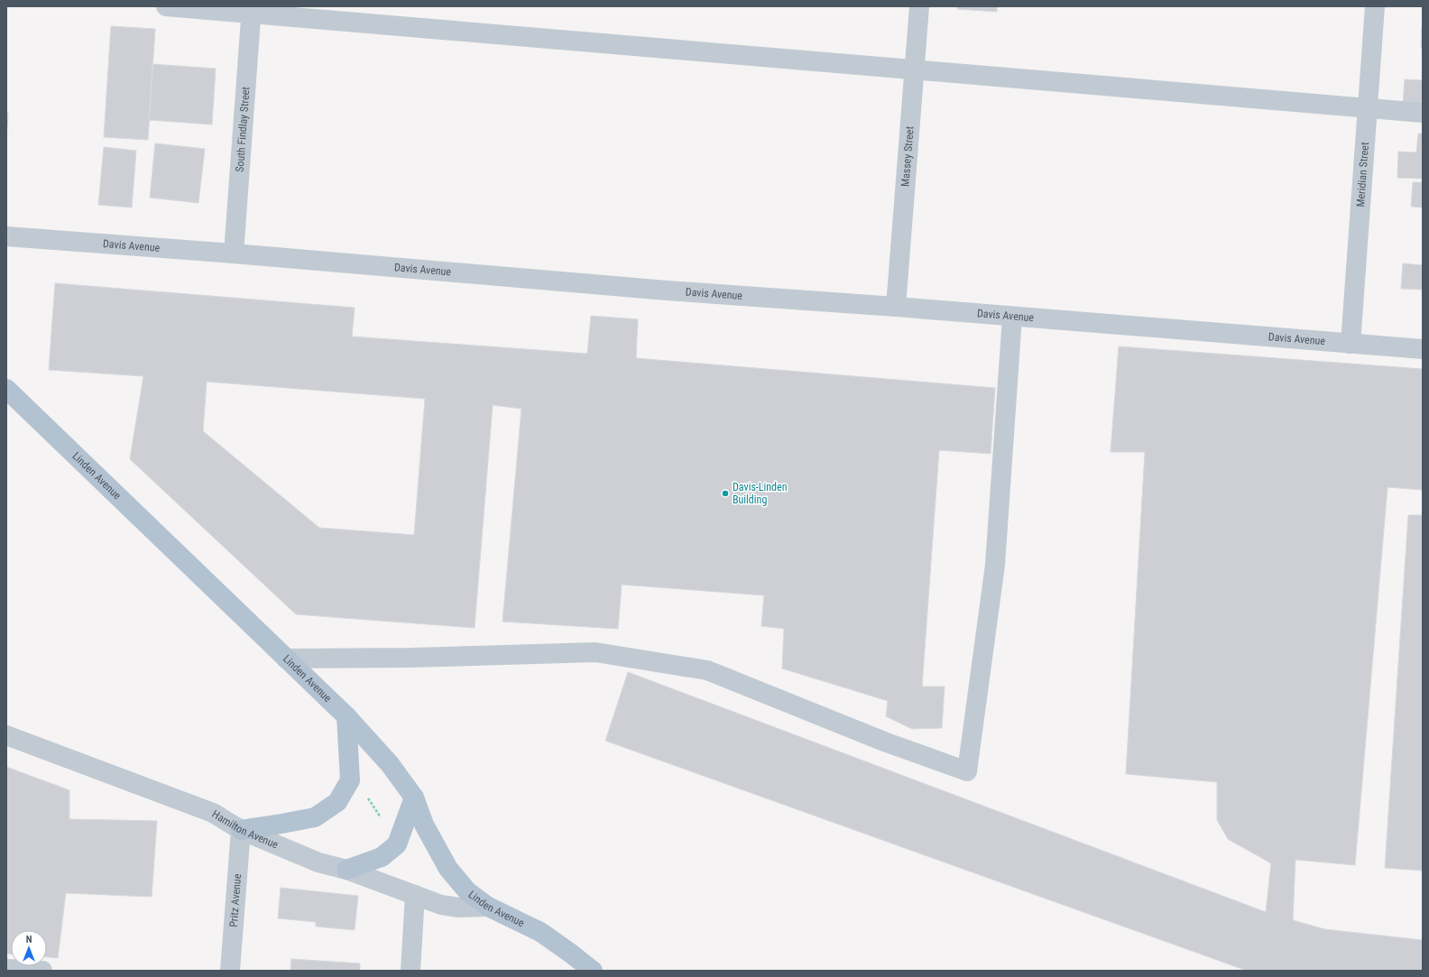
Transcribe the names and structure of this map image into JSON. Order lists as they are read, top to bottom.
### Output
{
  "streets": {
    "main road": ["Linden Avenue"],
    "street": [
      "South Findlay Street",
      "Massey Street",
      "Meridian Street",
      "Davis Avenue",
      "Hamilton Avenue",
      "Pritz Avenue"
    ]
  },
  "crossings": [
    ["South Findlay Street", "Davis Avenue"],
    ["Massey Street", "Davis Avenue"],
    ["Meridian Street", "Davis Avenue"],
    ["Linden Avenue", "Hamilton Avenue"],
    ["Hamilton Avenue", "Pritz Avenue"]
  ],
  "places": ["Davis-Linden Building"],
  "north": "top"
}
